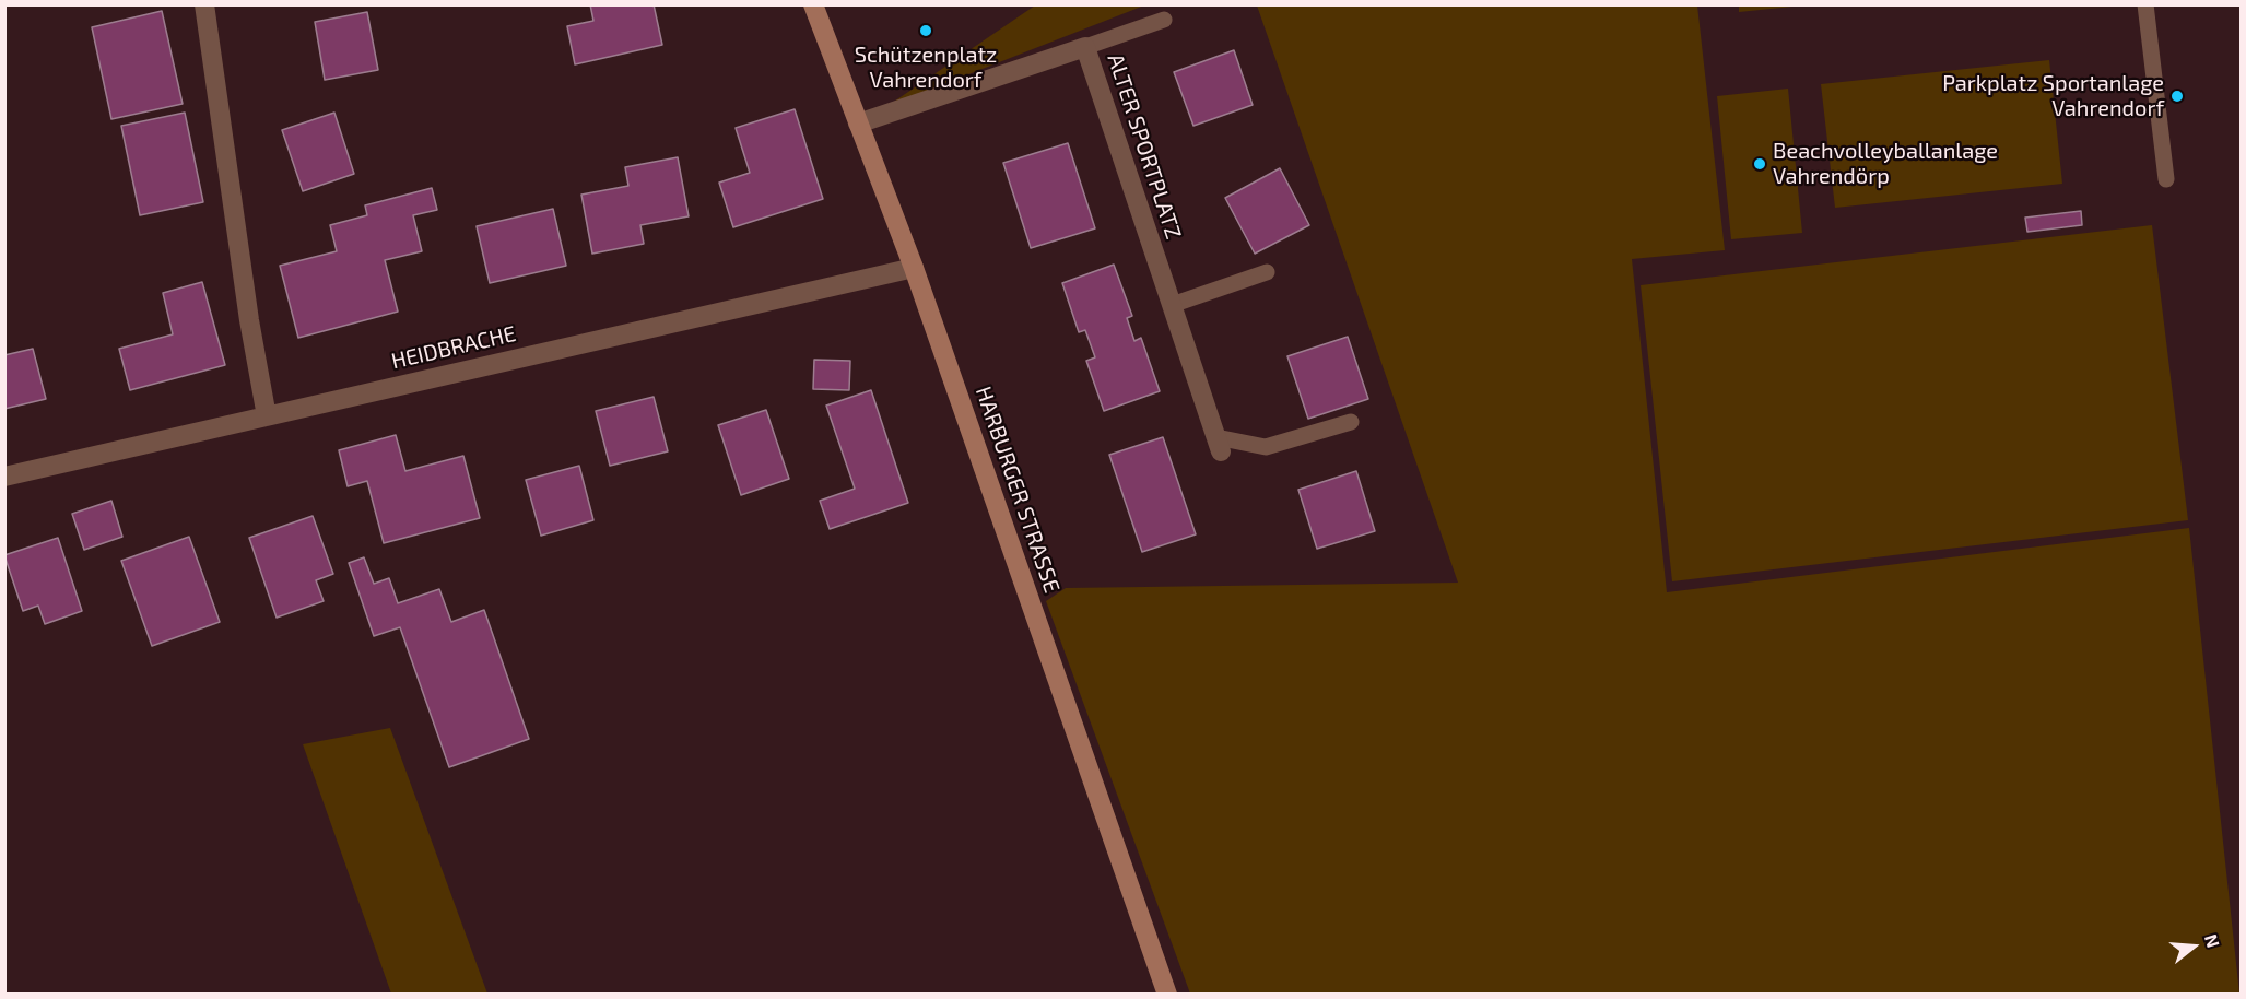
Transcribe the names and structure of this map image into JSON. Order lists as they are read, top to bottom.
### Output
{
  "streets": {
    "street": ["ALTER SPORTPLATZ", "HEIDBRACHE", "HARBURGER STRASSE"]
  },
  "crossings": [
    ["ALTER SPORTPLATZ", "HARBURGER STRASSE"],
    ["HEIDBRACHE", "HARBURGER STRASSE"]
  ],
  "places": ["Schützenplatz Vahrendorf", "Parkplatz Sportanlage Vahrendorf", "Beachvolleyballanlage Vahrendörp"],
  "north": "right"
}
